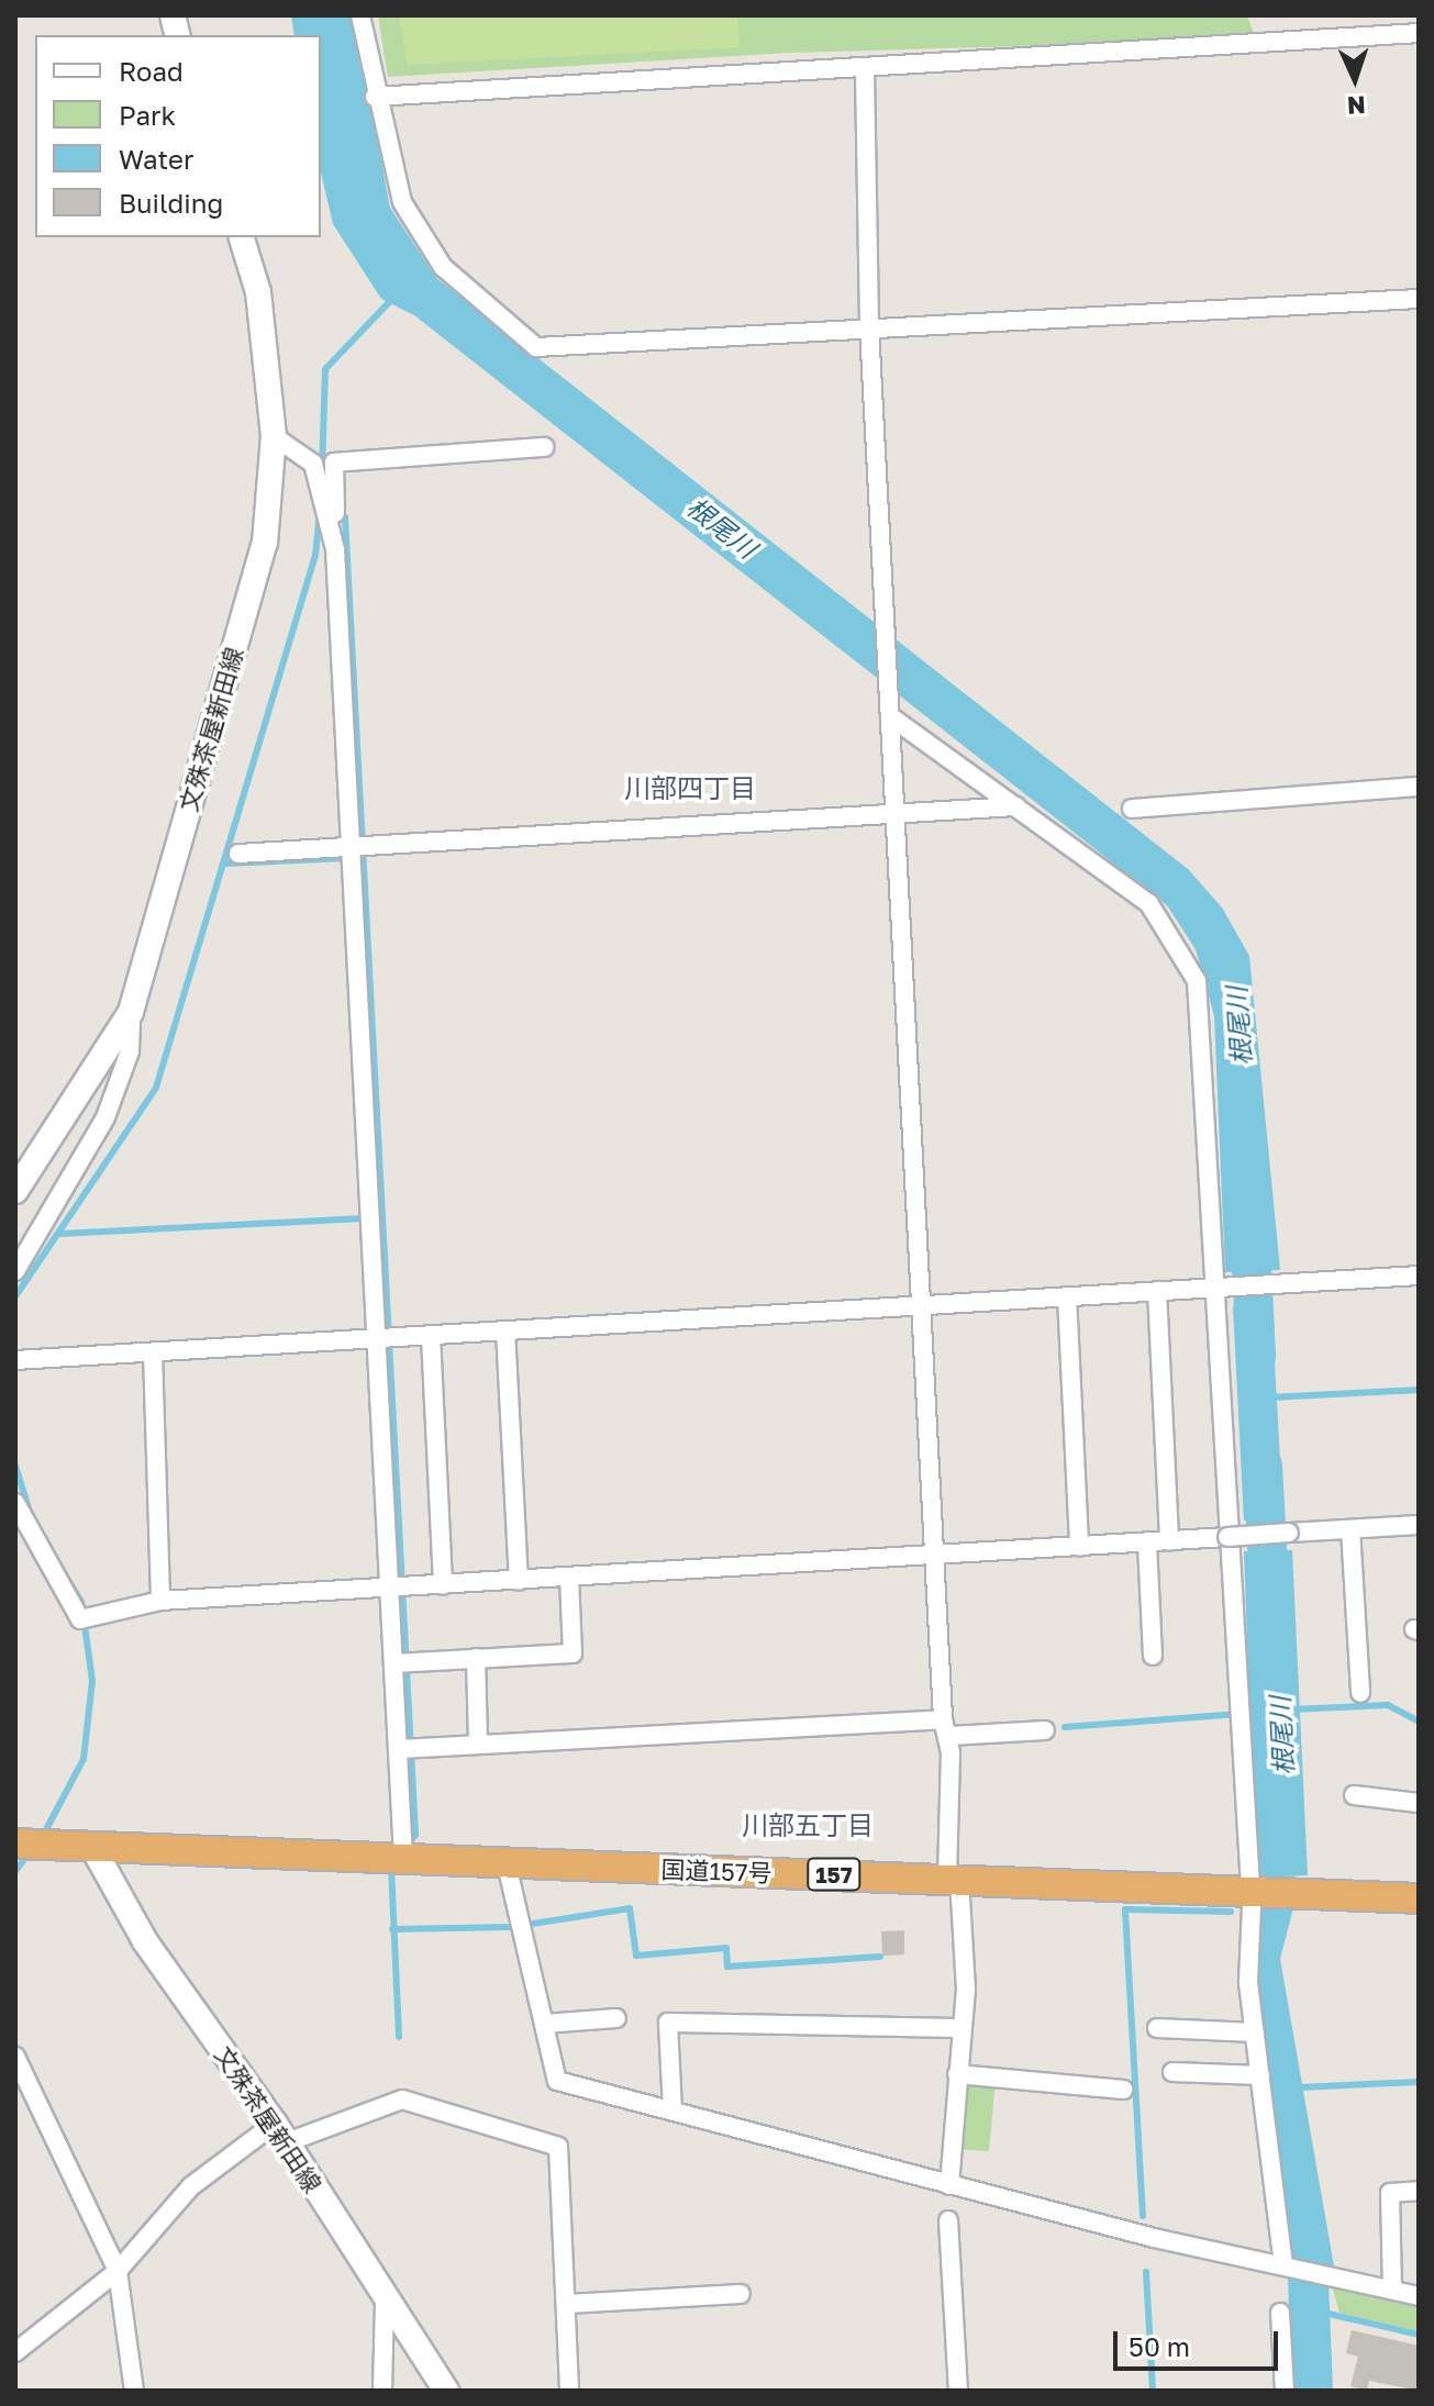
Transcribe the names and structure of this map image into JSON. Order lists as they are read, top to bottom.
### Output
{
  "streets": {
    "highway": ["国道157号", "157"],
    "main road": ["文殊茶屋新田線"]
  },
  "crossings": [
    ["文殊茶屋新田線", "国道157号"]
  ],
  "districts": ["川部四丁目", "川部五丁目"],
  "water": ["根尾川"],
  "legend": [
    "Road",
    "Park",
    "Water",
    "Building"
  ],
  "scale_bar": "50 m",
  "north": "bottom"
}
